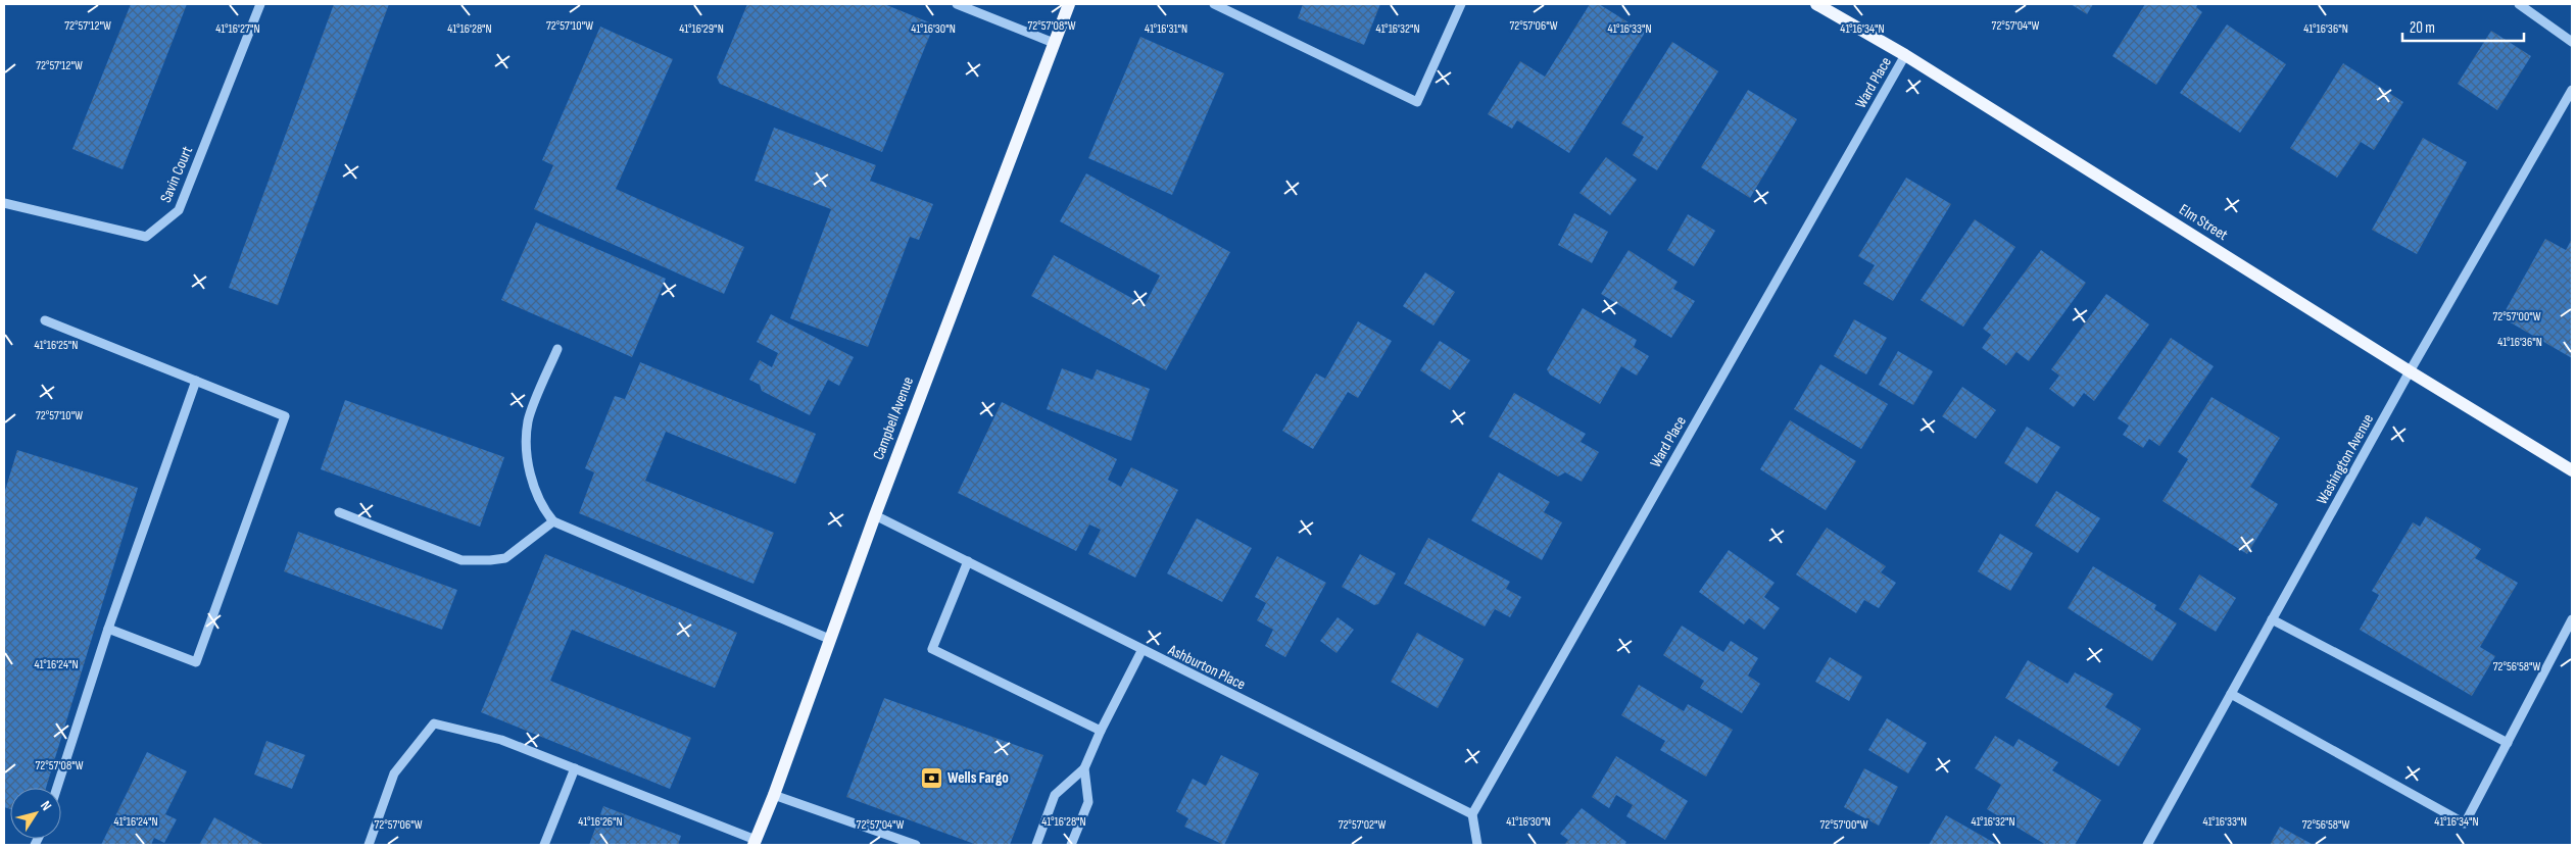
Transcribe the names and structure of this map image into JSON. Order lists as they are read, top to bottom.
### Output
{
  "streets": {
    "main road": ["Elm Street", "Campbell Avenue"],
    "street": [
      "Ward Place",
      "Savin Court",
      "Washington Avenue",
      "Ashburton Place"
    ]
  },
  "crossings": [
    ["Ward Place", "Elm Street"],
    ["Ward Place", "Ashburton Place"],
    ["Elm Street", "Washington Avenue"],
    ["Campbell Avenue", "Ashburton Place"]
  ],
  "places": {
    "bank": ["Wells Fargo"]
  },
  "scale_bar": "20 m",
  "north": "top right",
  "coordinates": [
    "72°57'06\"W",
    "72°57'04\"W",
    "72°57'12\"W",
    "72°57'10\"W",
    "72°57'08\"W",
    "41°16'27\"N",
    "41°16'28\"N",
    "41°16'29\"N",
    "41°16'30\"N",
    "41°16'31\"N",
    "41°16'34\"N",
    "41°16'32\"N",
    "41°16'33\"N",
    "41°16'36\"N",
    "72°57'00\"W",
    "41°16'25\"N",
    "41°16'24\"N",
    "72°56'58\"W",
    "41°16'26\"N",
    "72°57'02\"W"
  ]
}
